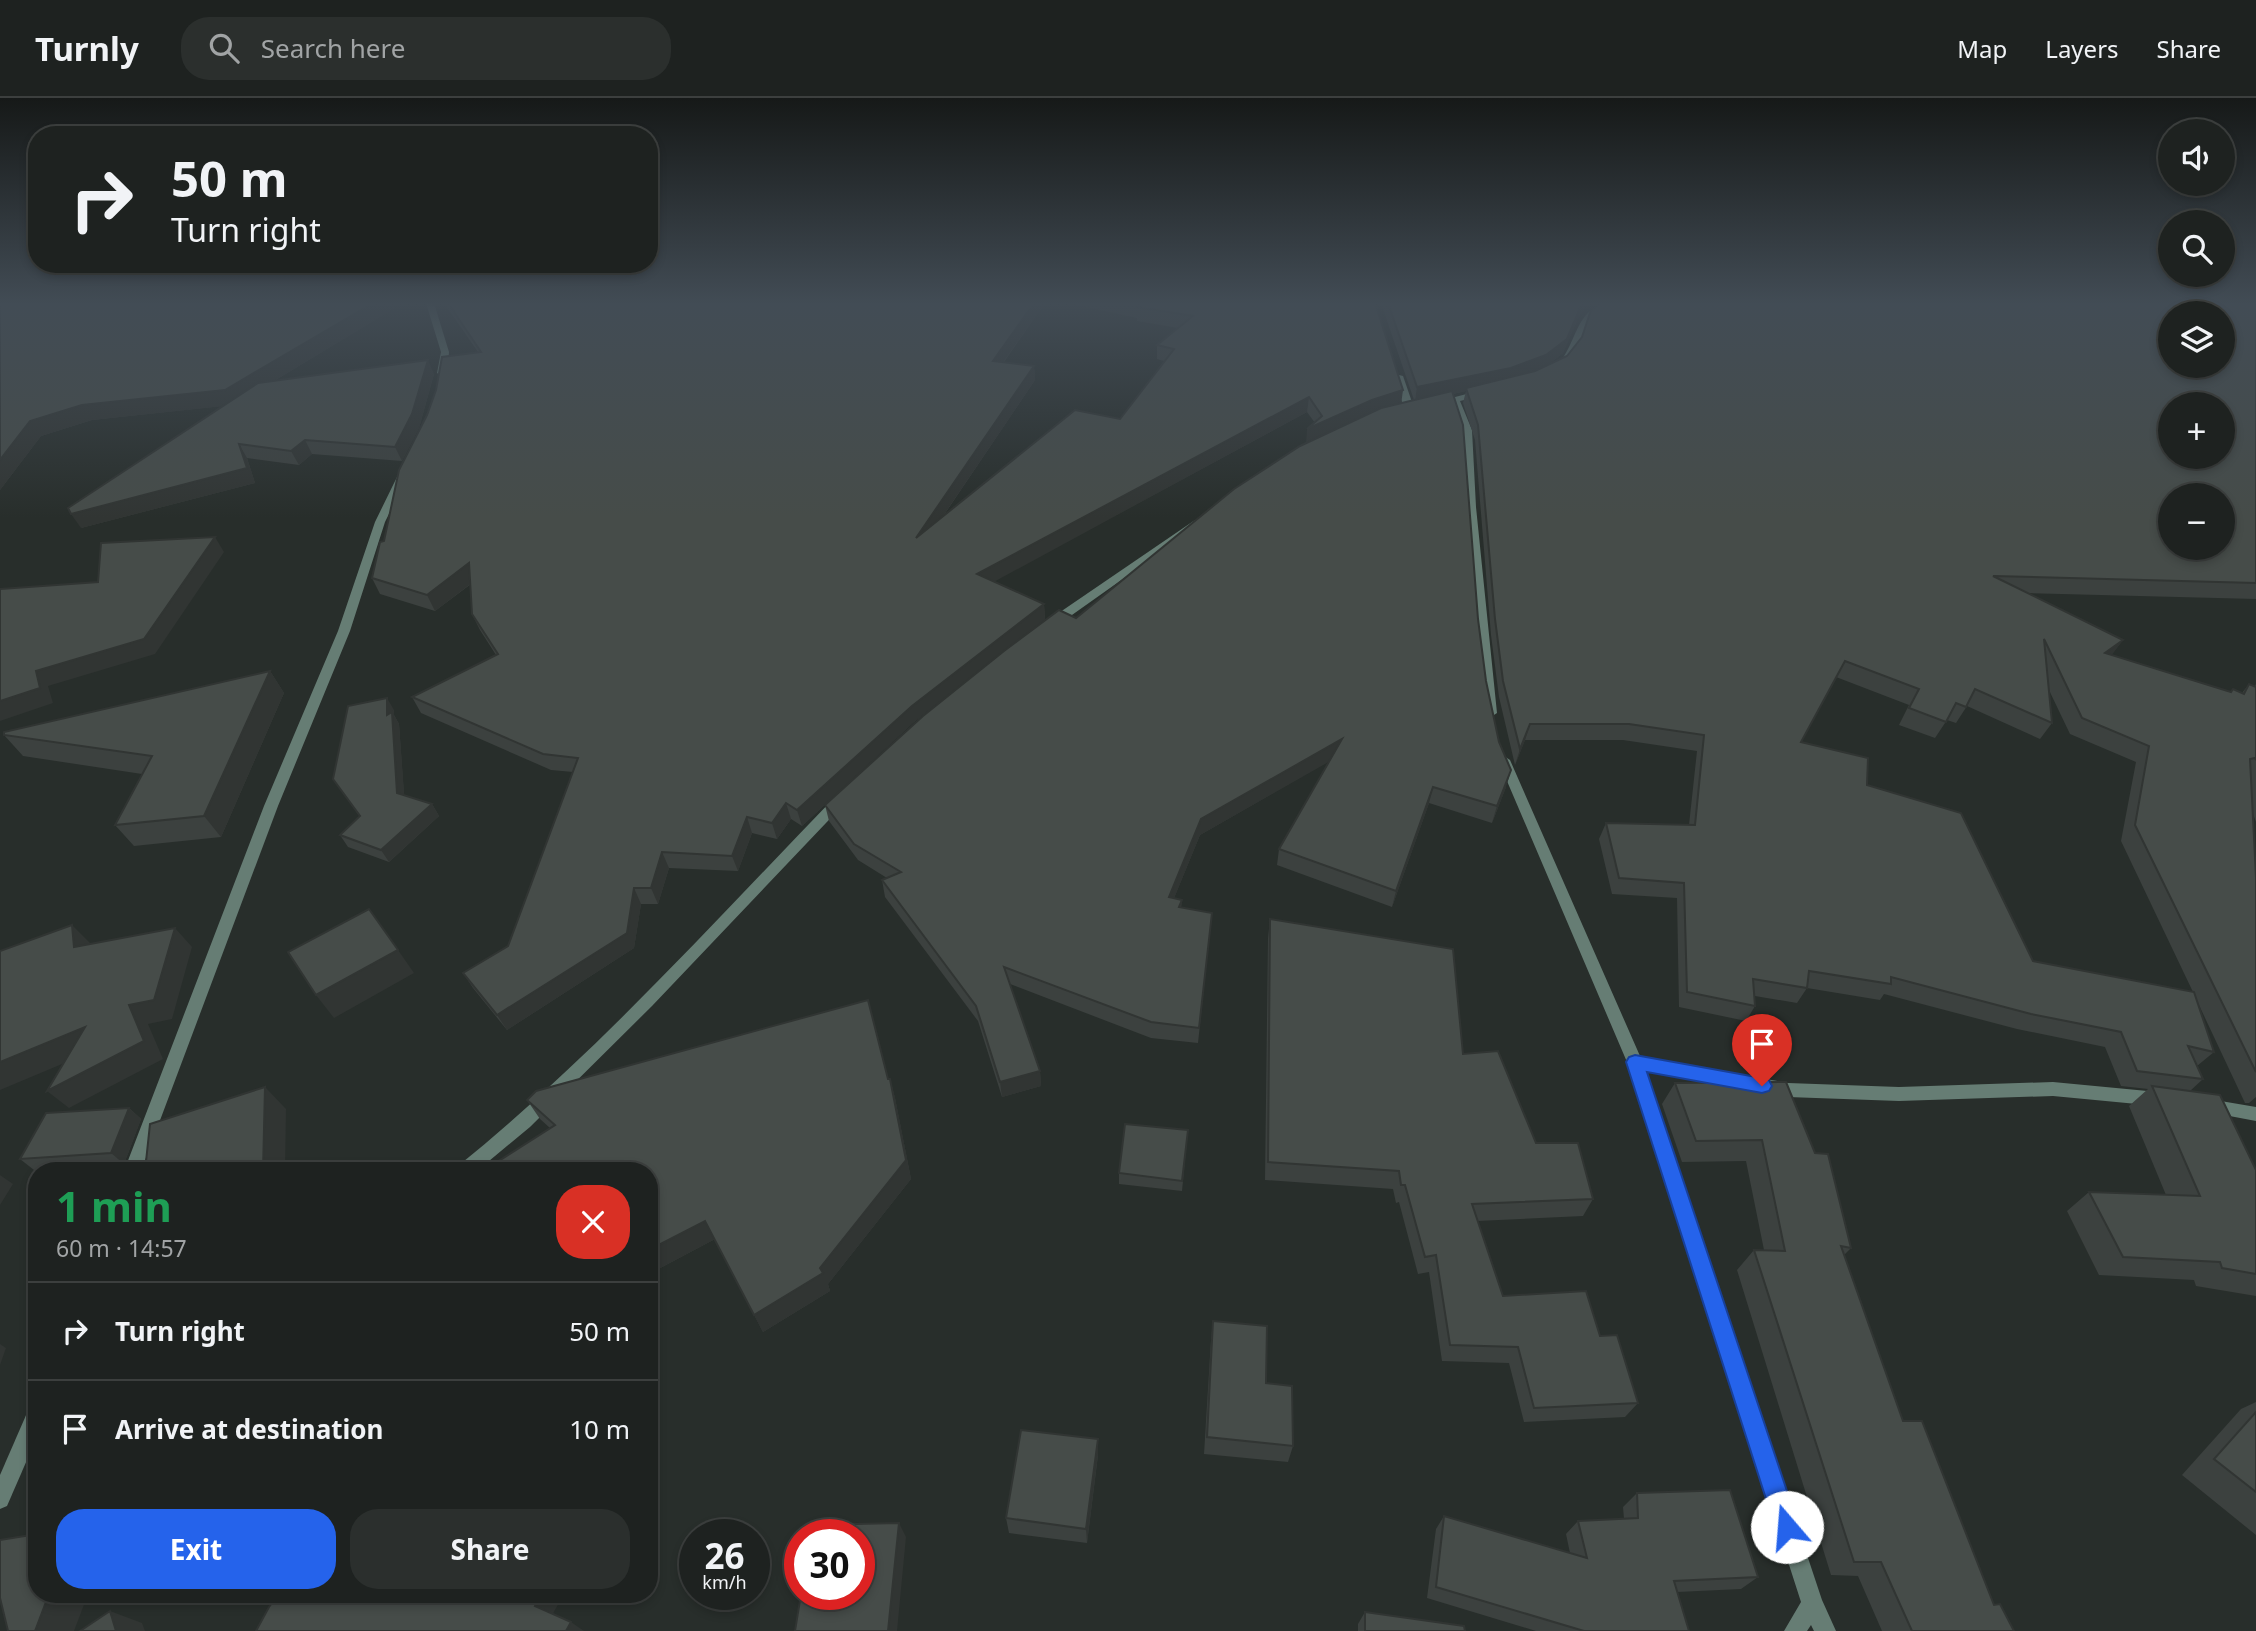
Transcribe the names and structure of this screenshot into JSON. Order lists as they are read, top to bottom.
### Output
{
  "page": {
    "header": "Turnly",
    "search": "Search here",
    "nav": ["Map", "Layers", "Share"],
    "map_buttons": ["+", "−"],
    "turn": ["50 m", "Turn right"],
    "heading": ["1 min", "60 m · 14:57"],
    "list": [
      {
        "name": "Turn right",
        "value": "50 m"
      },
      {
        "name": "Arrive at destination",
        "value": "10 m"
      }
    ],
    "buttons": ["Exit", "Share"],
    "speed": "26 km/h",
    "limit": "30"
  }
}
